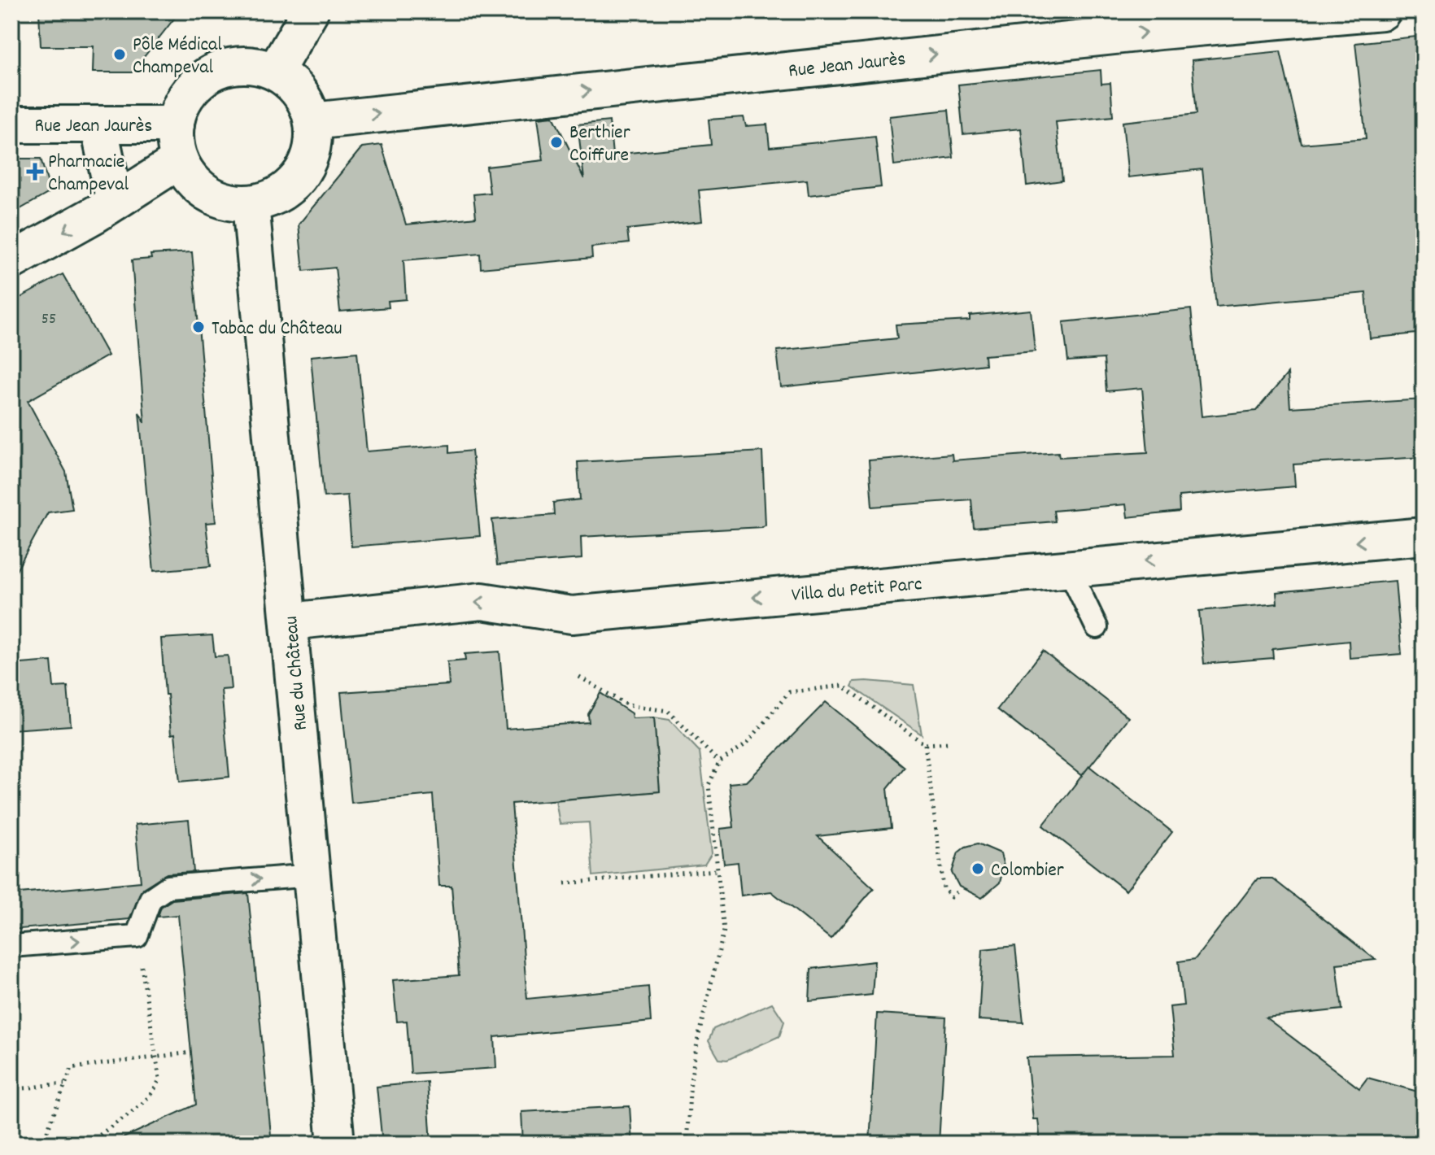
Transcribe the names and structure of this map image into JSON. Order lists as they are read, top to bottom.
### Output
{
  "streets": {
    "street": ["Rue Jean Jaurès", "Villa du Petit Parc", "Rue du Château"]
  },
  "crossings": [
    ["Rue Jean Jaurès", "Rue du Château"],
    ["Villa du Petit Parc", "Rue du Château"]
  ],
  "one_way": ["Rue Jean Jaurès", "Villa du Petit Parc"],
  "places": {
    "other": [
      "Pôle Médical Champeval",
      "Berthier Coiffure",
      "Tabac du Château",
      "Colombier"
    ],
    "health": ["Pharmacie Champeval"]
  },
  "house_numbers": ["55"]
}
